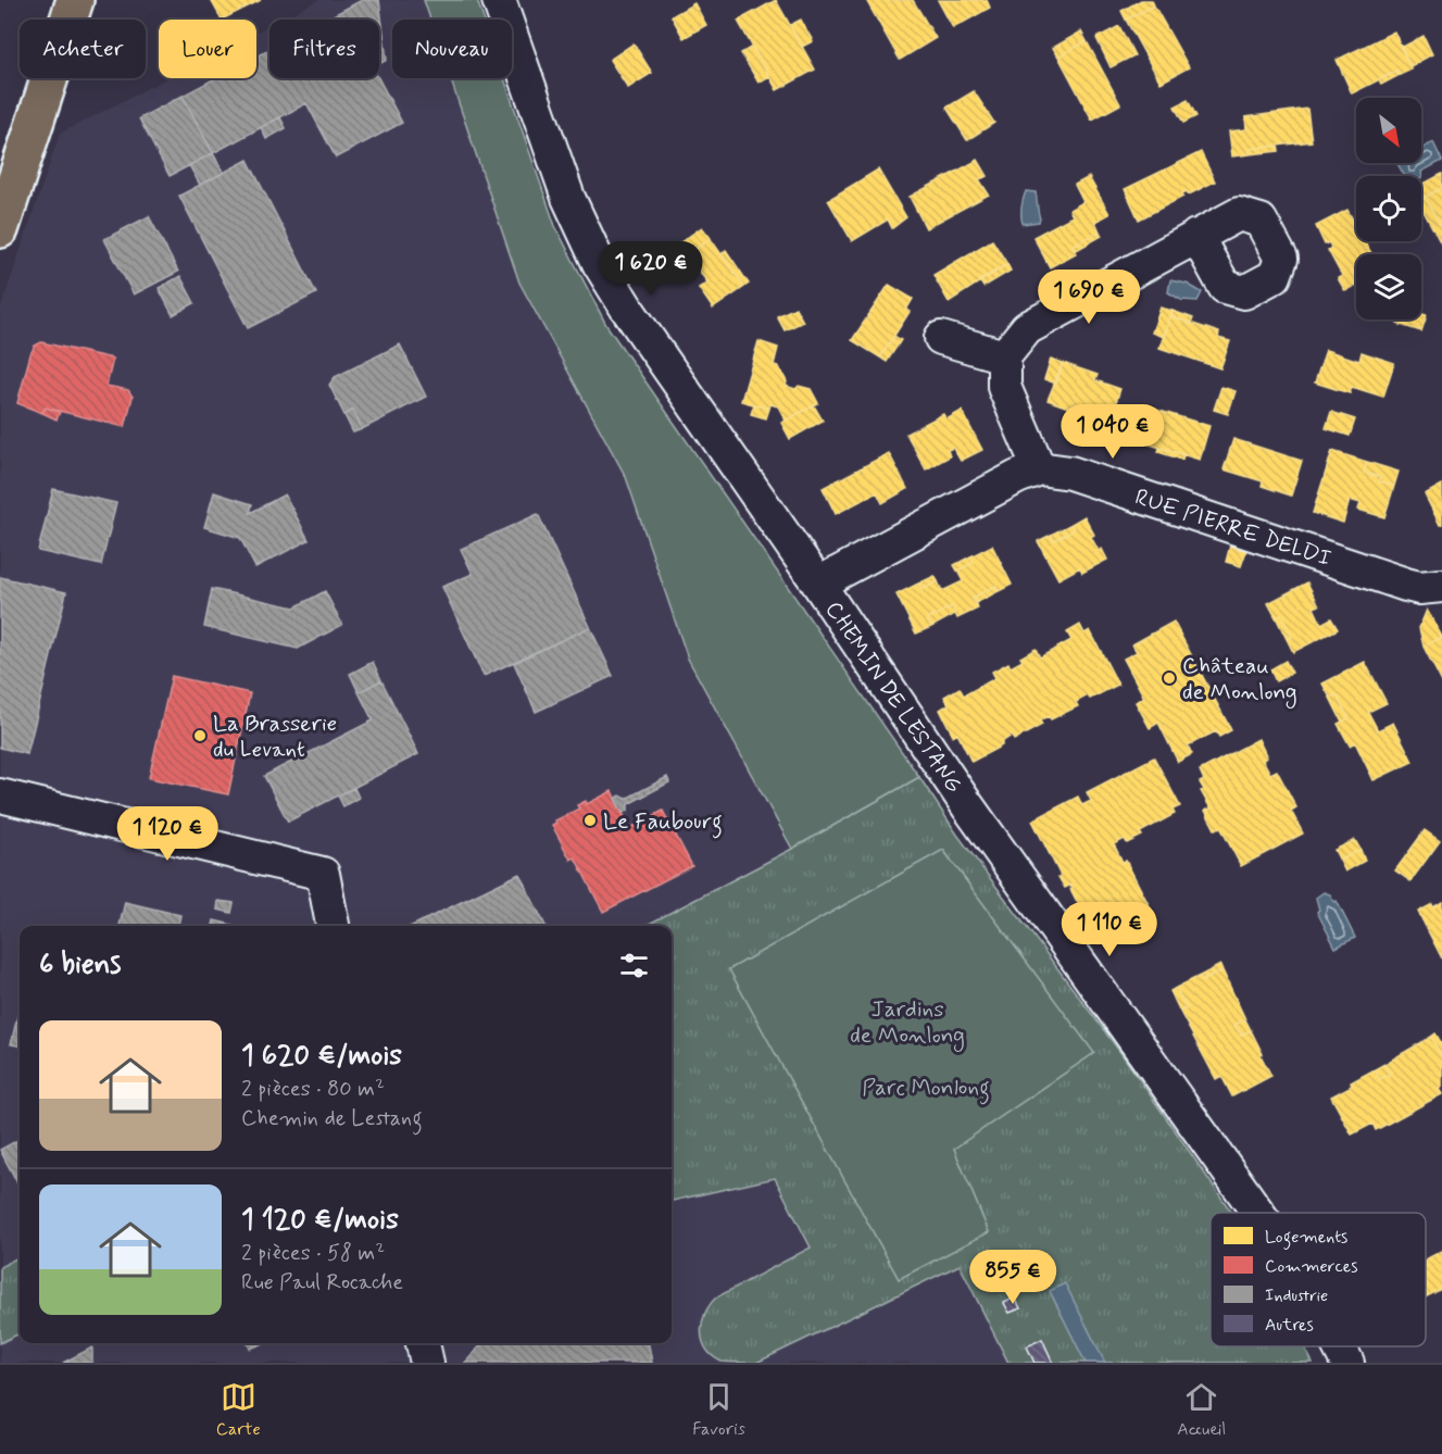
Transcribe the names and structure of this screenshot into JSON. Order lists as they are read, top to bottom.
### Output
{
  "streets": {
    "street": ["RUE PIERRE DELDI", "CHEMIN DE LESTANG"]
  },
  "parks": ["Jardins de Monlong", "Parc Monlong"],
  "places": ["Château de Monlong", "La Brasserie du Levant", "Le Faubourg"],
  "legend": [
    "Logements",
    "Commerces",
    "Industrie",
    "Autres"
  ],
  "north": "bottom right",
  "page": {
    "chip": [
      "Acheter",
      "Louer",
      "Filtres",
      "Nouveau"
    ],
    "price": [
      "1 620 €",
      "1 690 €",
      "1 040 €",
      "1 120 €",
      "1 110 €",
      "855 €"
    ],
    "heading": "6 biens",
    "list": [
      {
        "name": "1 620 €/mois",
        "note": "2 pièces · 80 m² · Chemin de Lestang"
      },
      {
        "name": "1 120 €/mois",
        "note": "2 pièces · 58 m² · Rue Paul Rocache"
      }
    ],
    "tabs": ["Carte", "Favoris", "Accueil"]
  }
}
